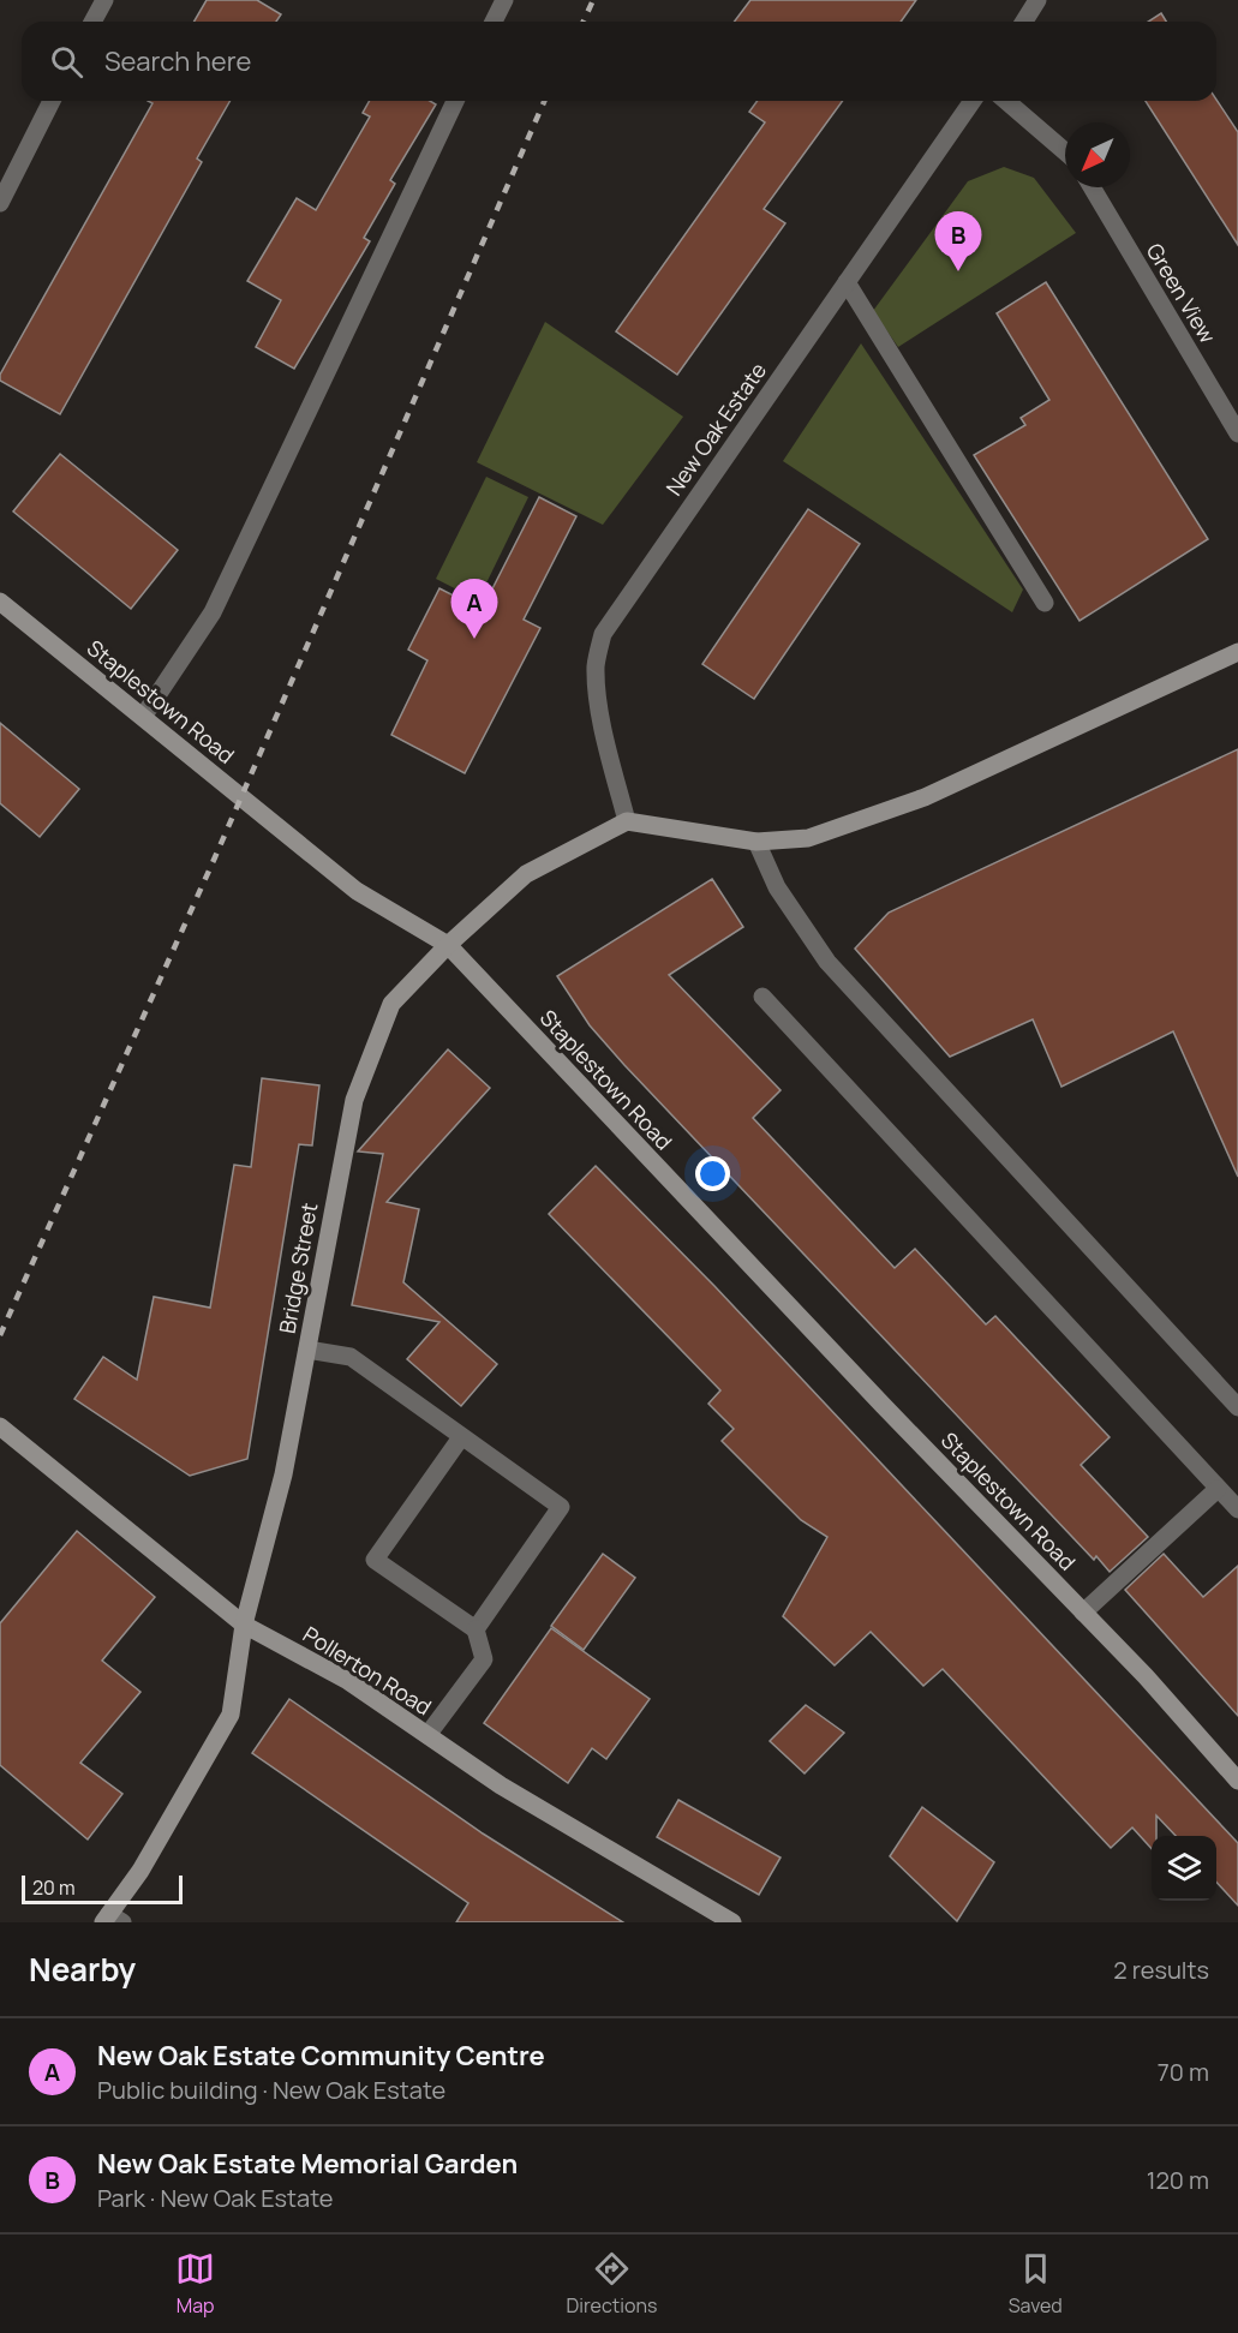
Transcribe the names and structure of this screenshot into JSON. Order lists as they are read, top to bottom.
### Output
{
  "streets": {
    "main road": ["Staplestown Road", "Bridge Street", "Pollerton Road"],
    "street": ["Green View", "New Oak Estate"]
  },
  "crossings": [
    ["New Oak Estate", "Bridge Street"],
    ["Staplestown Road", "Bridge Street"],
    ["Bridge Street", "Pollerton Road"]
  ],
  "scale_bar": "20 m",
  "north": "bottom left",
  "page": {
    "search": "Search here",
    "pins": ["B", "A"],
    "scale": "20 m",
    "heading": ["Nearby", "2 results"],
    "list": [
      {
        "mark": "A",
        "name": "New Oak Estate Community Centre",
        "note": "Public building · New Oak Estate",
        "value": "70 m"
      },
      {
        "mark": "B",
        "name": "New Oak Estate Memorial Garden",
        "note": "Park · New Oak Estate",
        "value": "120 m"
      }
    ],
    "nav": ["Map", "Directions", "Saved"]
  }
}
